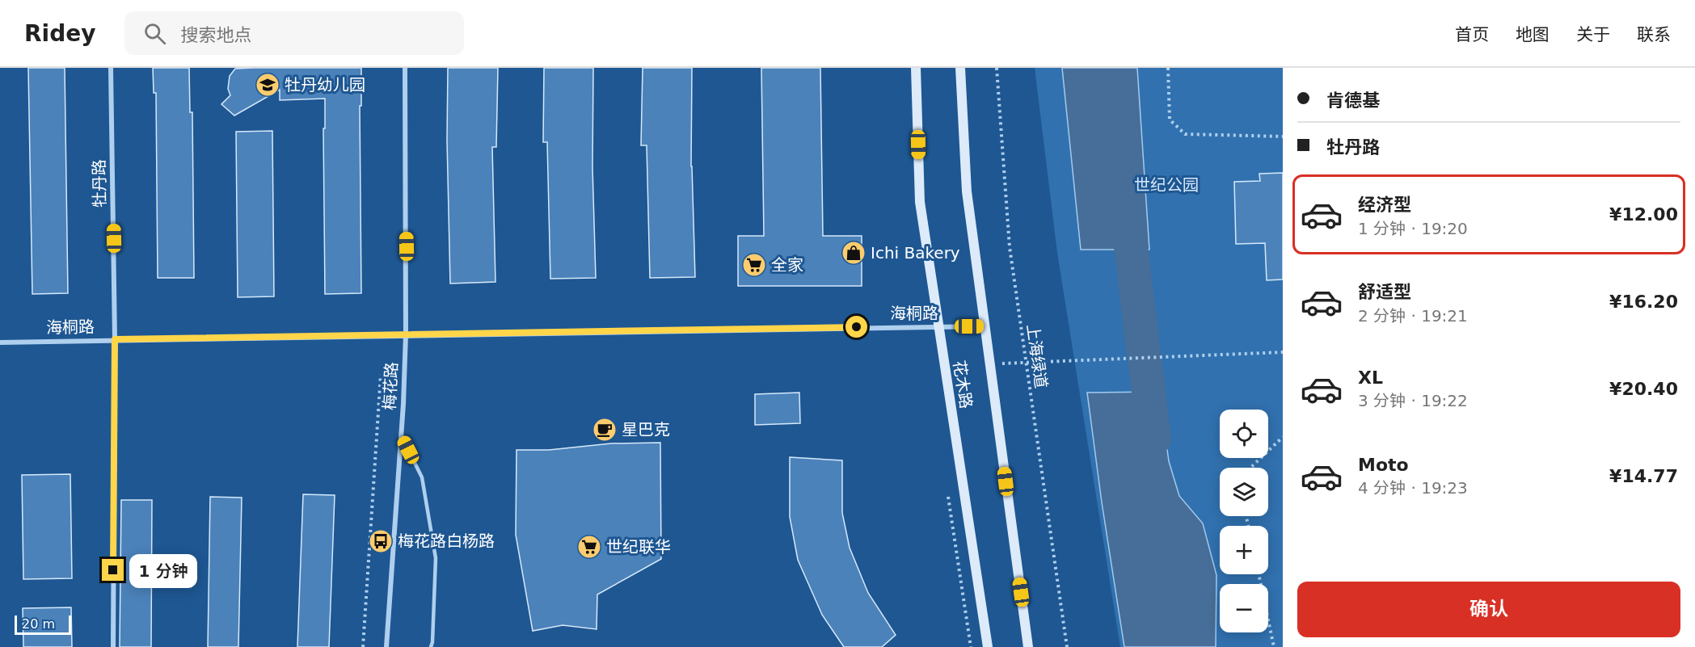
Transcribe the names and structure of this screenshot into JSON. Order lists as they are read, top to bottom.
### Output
{
  "streets": {
    "main road": ["花木路"],
    "street": ["牡丹路", "海桐路", "梅花路"],
    "path": ["上海绿道"]
  },
  "crossings": [
    ["牡丹路", "海桐路"],
    ["海桐路", "花木路"],
    ["海桐路", "梅花路"]
  ],
  "parks": ["世纪公园"],
  "places": {
    "school or university": ["牡丹幼儿园"],
    "shop": ["Ichi Bakery"],
    "supermarket": ["全家", "世纪联华"],
    "cafe": ["星巴克"],
    "bus stop": ["梅花路白杨路"]
  },
  "scale_bar": "20 m",
  "page": {
    "header": "Ridey",
    "search": "搜索地点",
    "nav": [
      "首页",
      "地图",
      "关于",
      "联系"
    ],
    "banner": ["肯德基", "牡丹路"],
    "list": [
      {
        "name": "经济型",
        "note": "1 分钟 · 19:20",
        "value": "¥12.00"
      },
      {
        "name": "舒适型",
        "note": "2 分钟 · 19:21",
        "value": "¥16.20"
      },
      {
        "name": "XL",
        "note": "3 分钟 · 19:22",
        "value": "¥20.40"
      },
      {
        "name": "Moto",
        "note": "4 分钟 · 19:23",
        "value": "¥14.77"
      }
    ],
    "map_buttons": ["+", "−"],
    "bubble": "1 分钟",
    "buttons": "确认",
    "scale": "20 m"
  }
}
